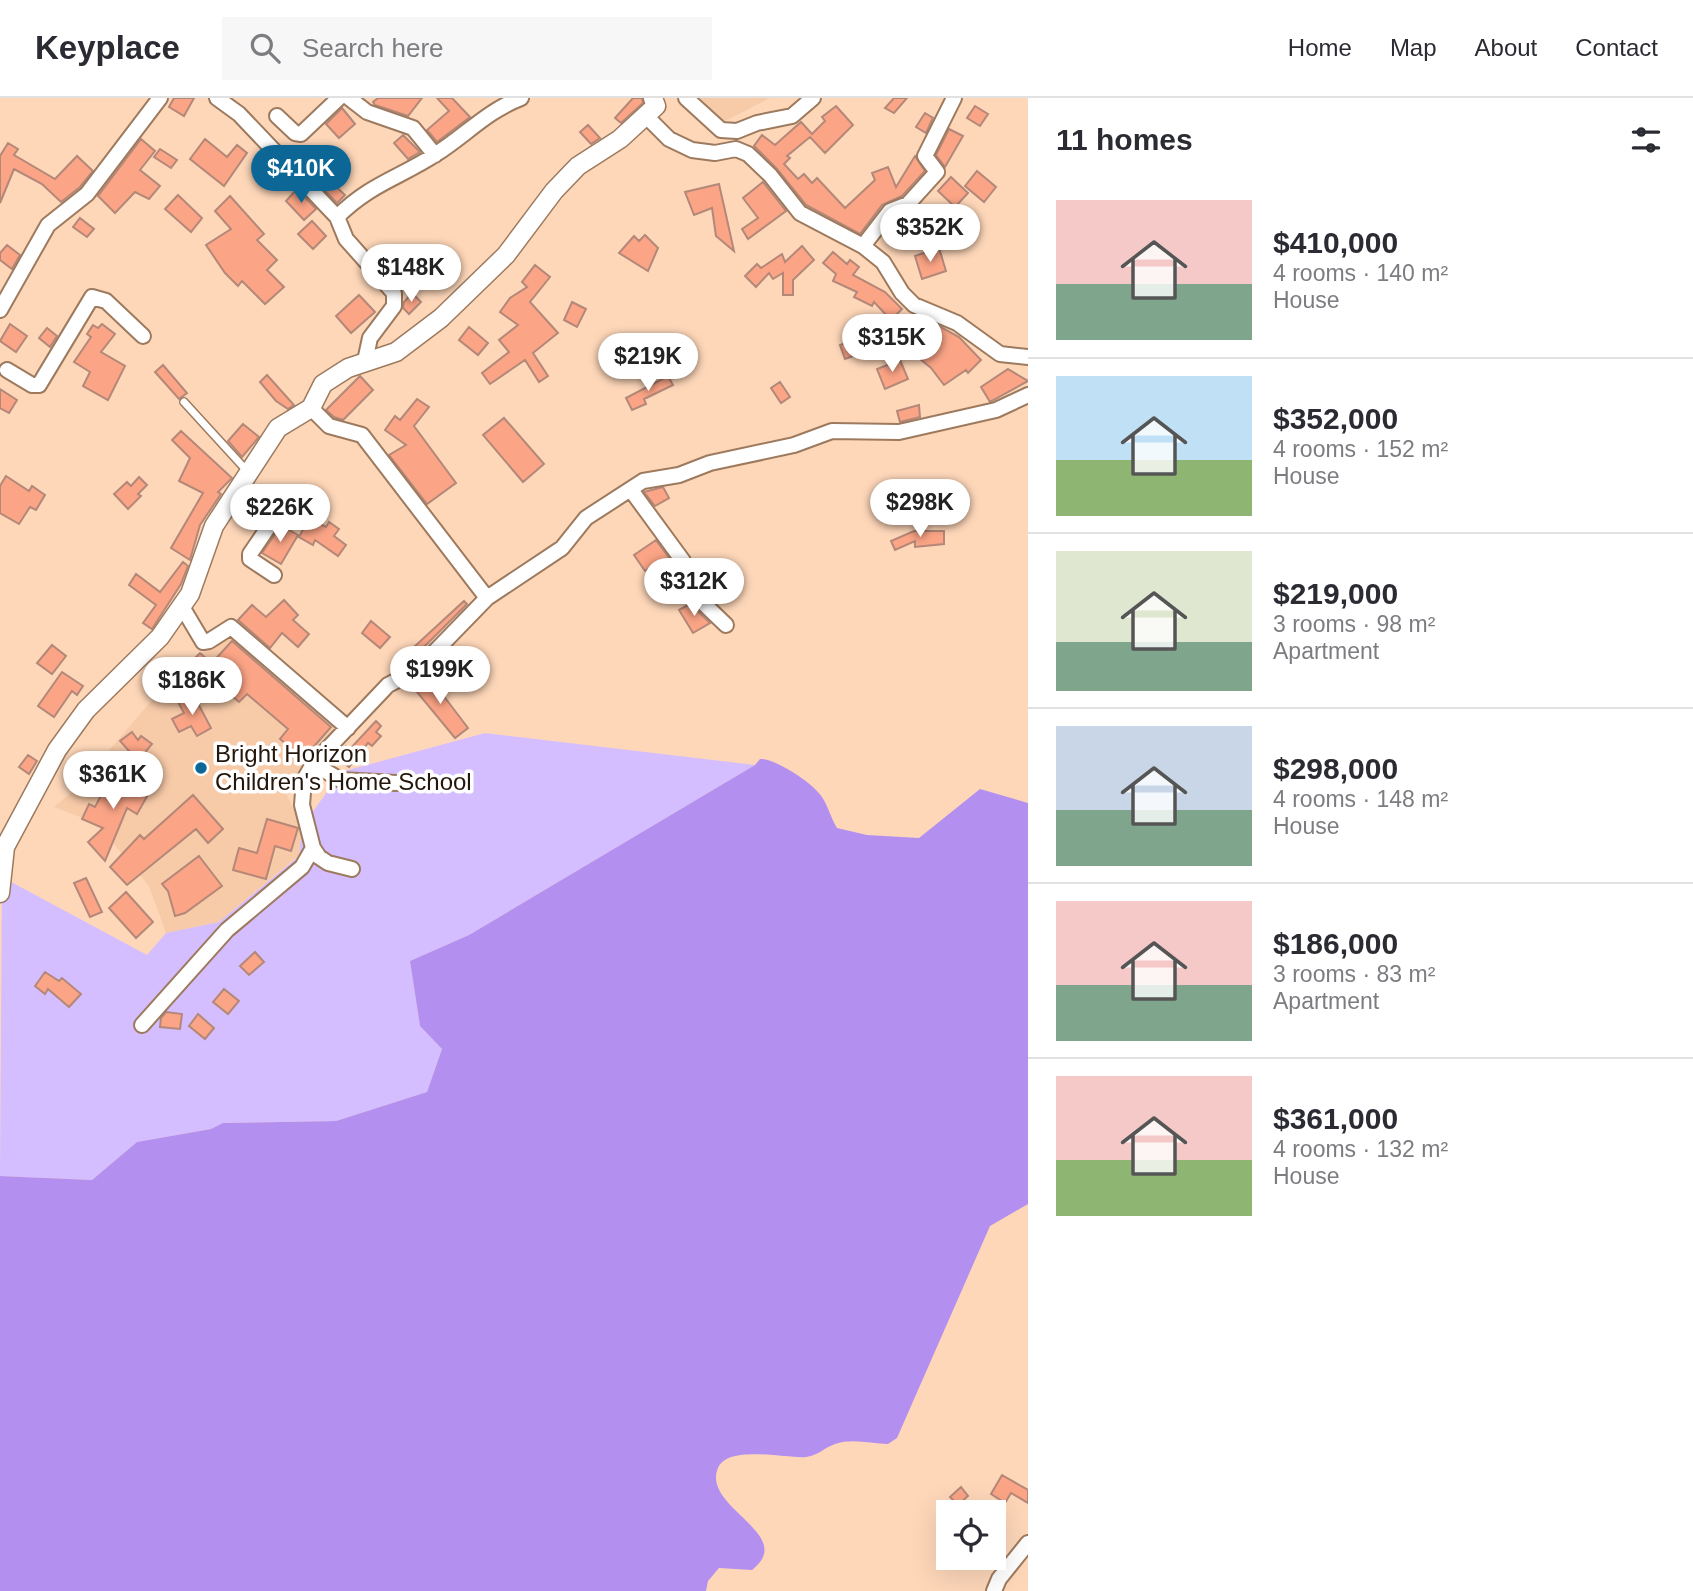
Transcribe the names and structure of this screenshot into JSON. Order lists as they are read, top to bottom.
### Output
{
  "places": ["Bright Horizon Children's Home School"],
  "page": {
    "header": "Keyplace",
    "search": "Search here",
    "nav": [
      "Home",
      "Map",
      "About",
      "Contact"
    ],
    "heading": "11 homes",
    "price": [
      "$410K",
      "$352K",
      "$148K",
      "$315K",
      "$219K",
      "$298K",
      "$226K",
      "$312K",
      "$199K",
      "$186K",
      "$361K"
    ],
    "list": [
      {
        "name": "$410,000",
        "note": "4 rooms · 140 m² · House"
      },
      {
        "name": "$352,000",
        "note": "4 rooms · 152 m² · House"
      },
      {
        "name": "$219,000",
        "note": "3 rooms · 98 m² · Apartment"
      },
      {
        "name": "$298,000",
        "note": "4 rooms · 148 m² · House"
      },
      {
        "name": "$186,000",
        "note": "3 rooms · 83 m² · Apartment"
      },
      {
        "name": "$361,000",
        "note": "4 rooms · 132 m² · House"
      }
    ]
  }
}
